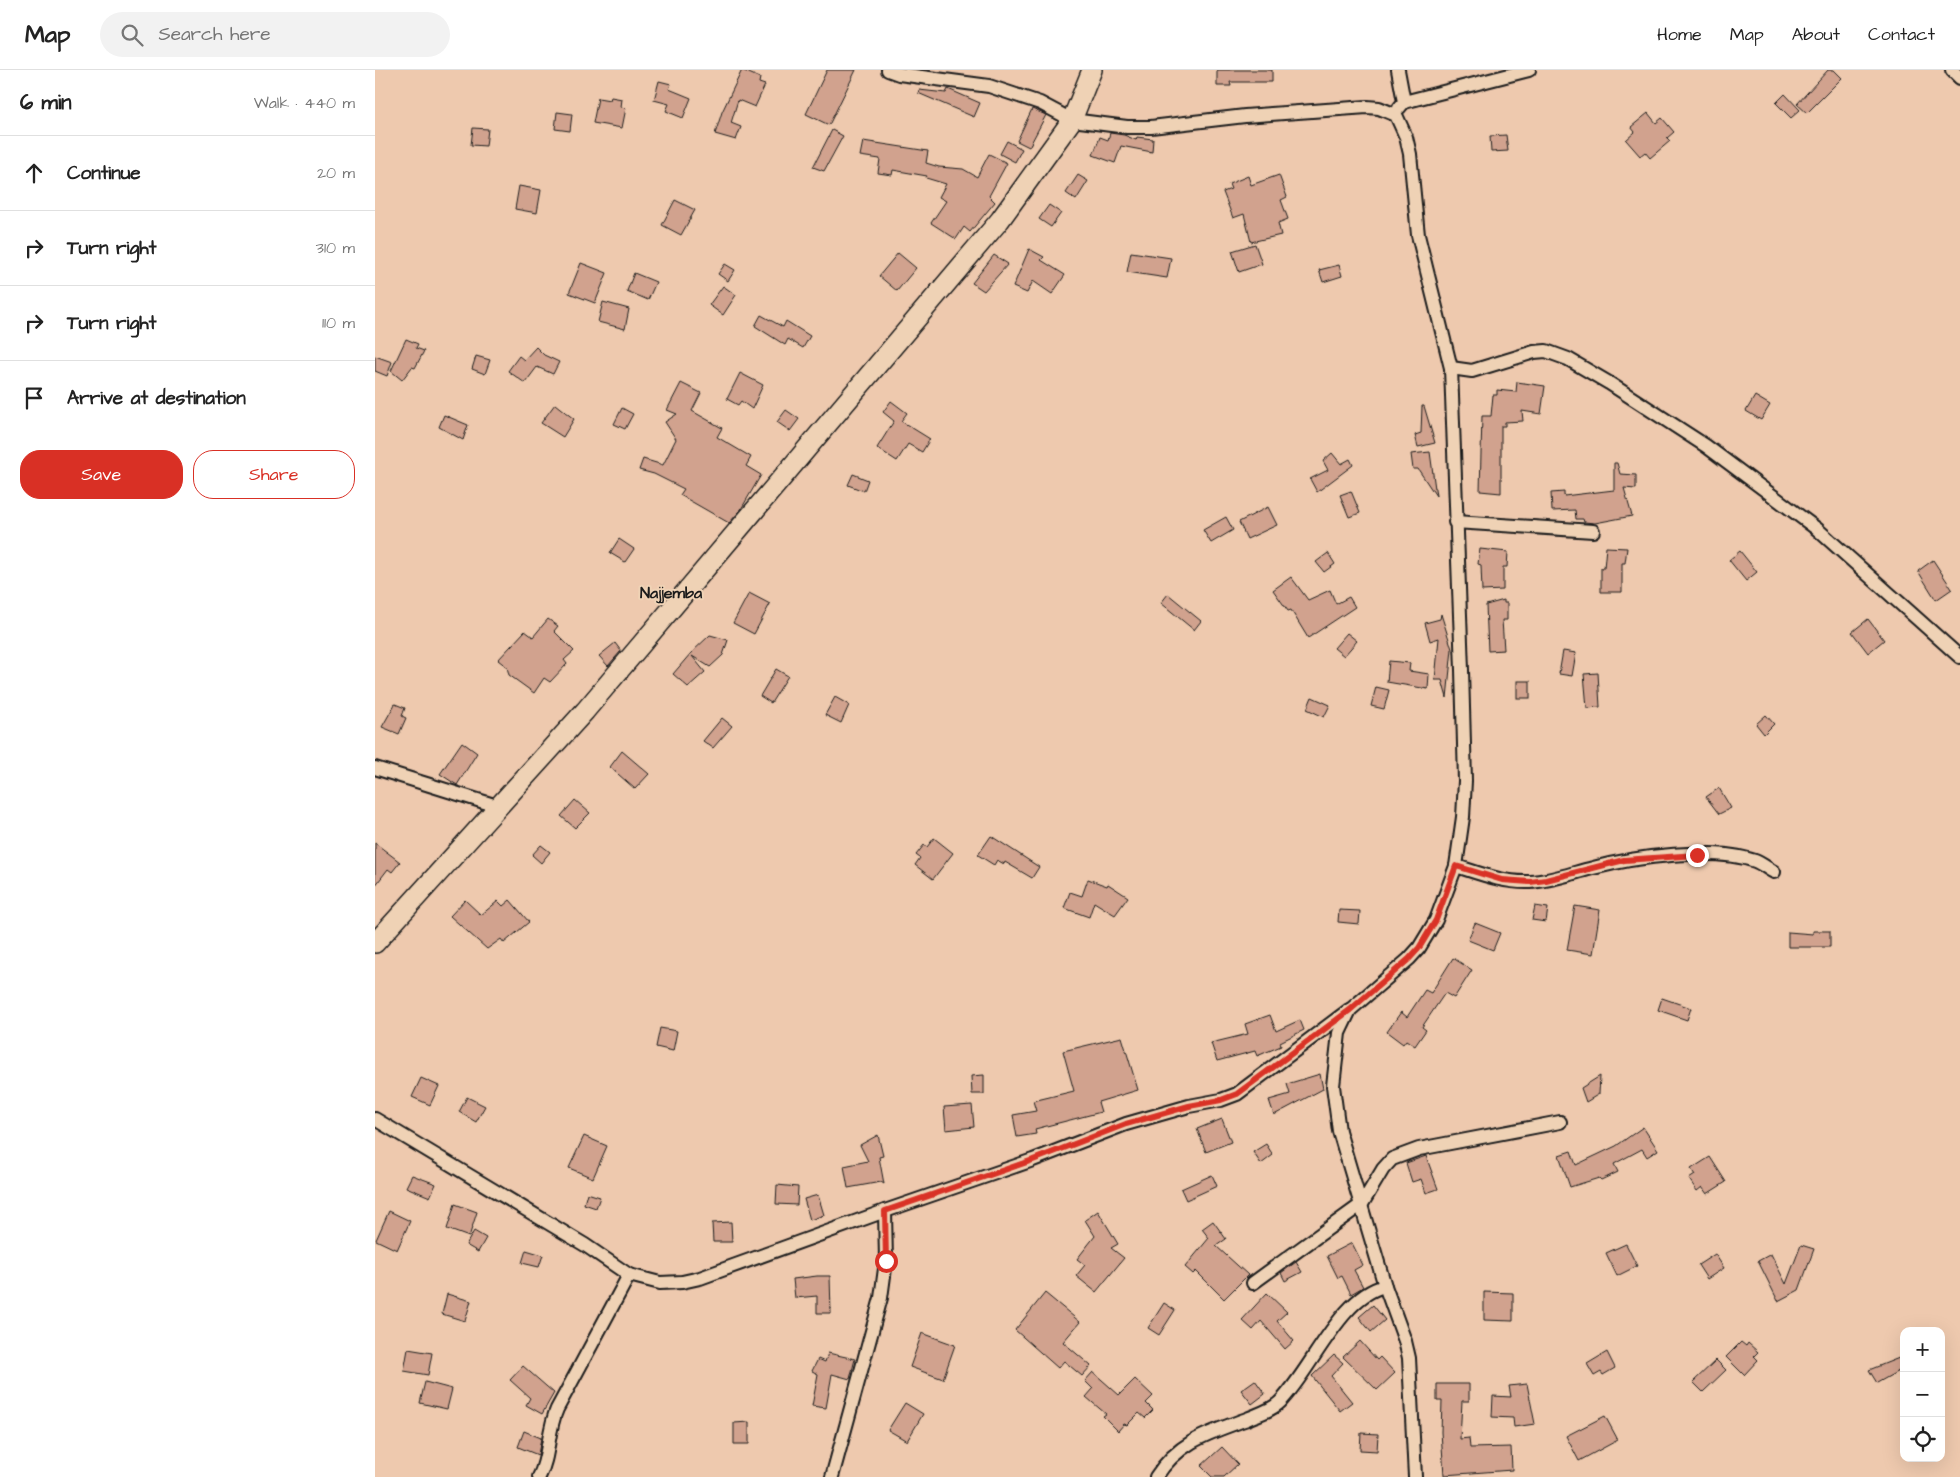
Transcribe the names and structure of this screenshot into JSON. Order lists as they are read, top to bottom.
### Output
{
  "districts": ["Najjemba"],
  "page": {
    "header": "Map",
    "search": "Search here",
    "nav": [
      "Home",
      "Map",
      "About",
      "Contact"
    ],
    "heading": ["6 min", "Walk · 440 m"],
    "list": [
      ["Continue", "20 m"],
      ["Turn right", "310 m"],
      ["Turn right", "110 m"],
      "Arrive at destination"
    ],
    "buttons": ["Save", "Share"],
    "map_buttons": ["+", "−"]
  }
}
